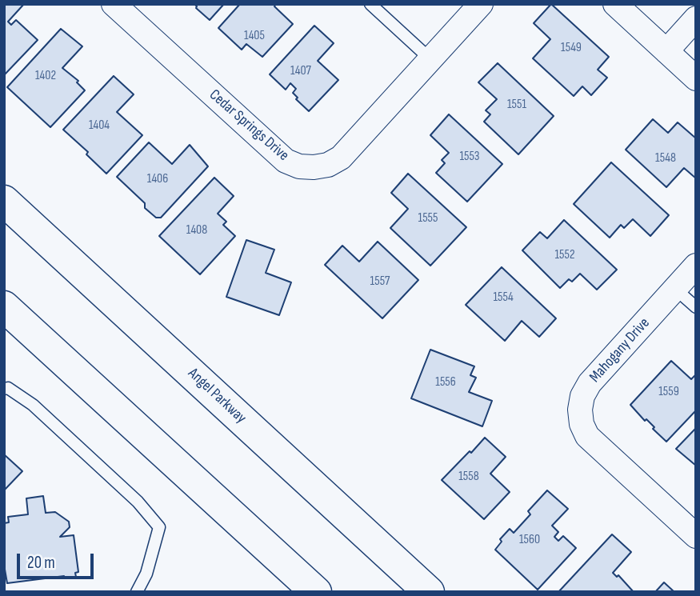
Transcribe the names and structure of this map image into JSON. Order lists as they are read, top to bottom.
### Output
{
  "streets": {
    "main road": ["Angel Parkway"],
    "street": ["Cedar Springs Drive", "Mahogany Drive"]
  },
  "house_numbers": [
    "1405",
    "1549",
    "1407",
    "1402",
    "1551",
    "1404",
    "1553",
    "1548",
    "1406",
    "1555",
    "1408",
    "1552",
    "1557",
    "1554",
    "1556",
    "1559",
    "1558",
    "1560"
  ],
  "scale_bar": "20 m"
}
